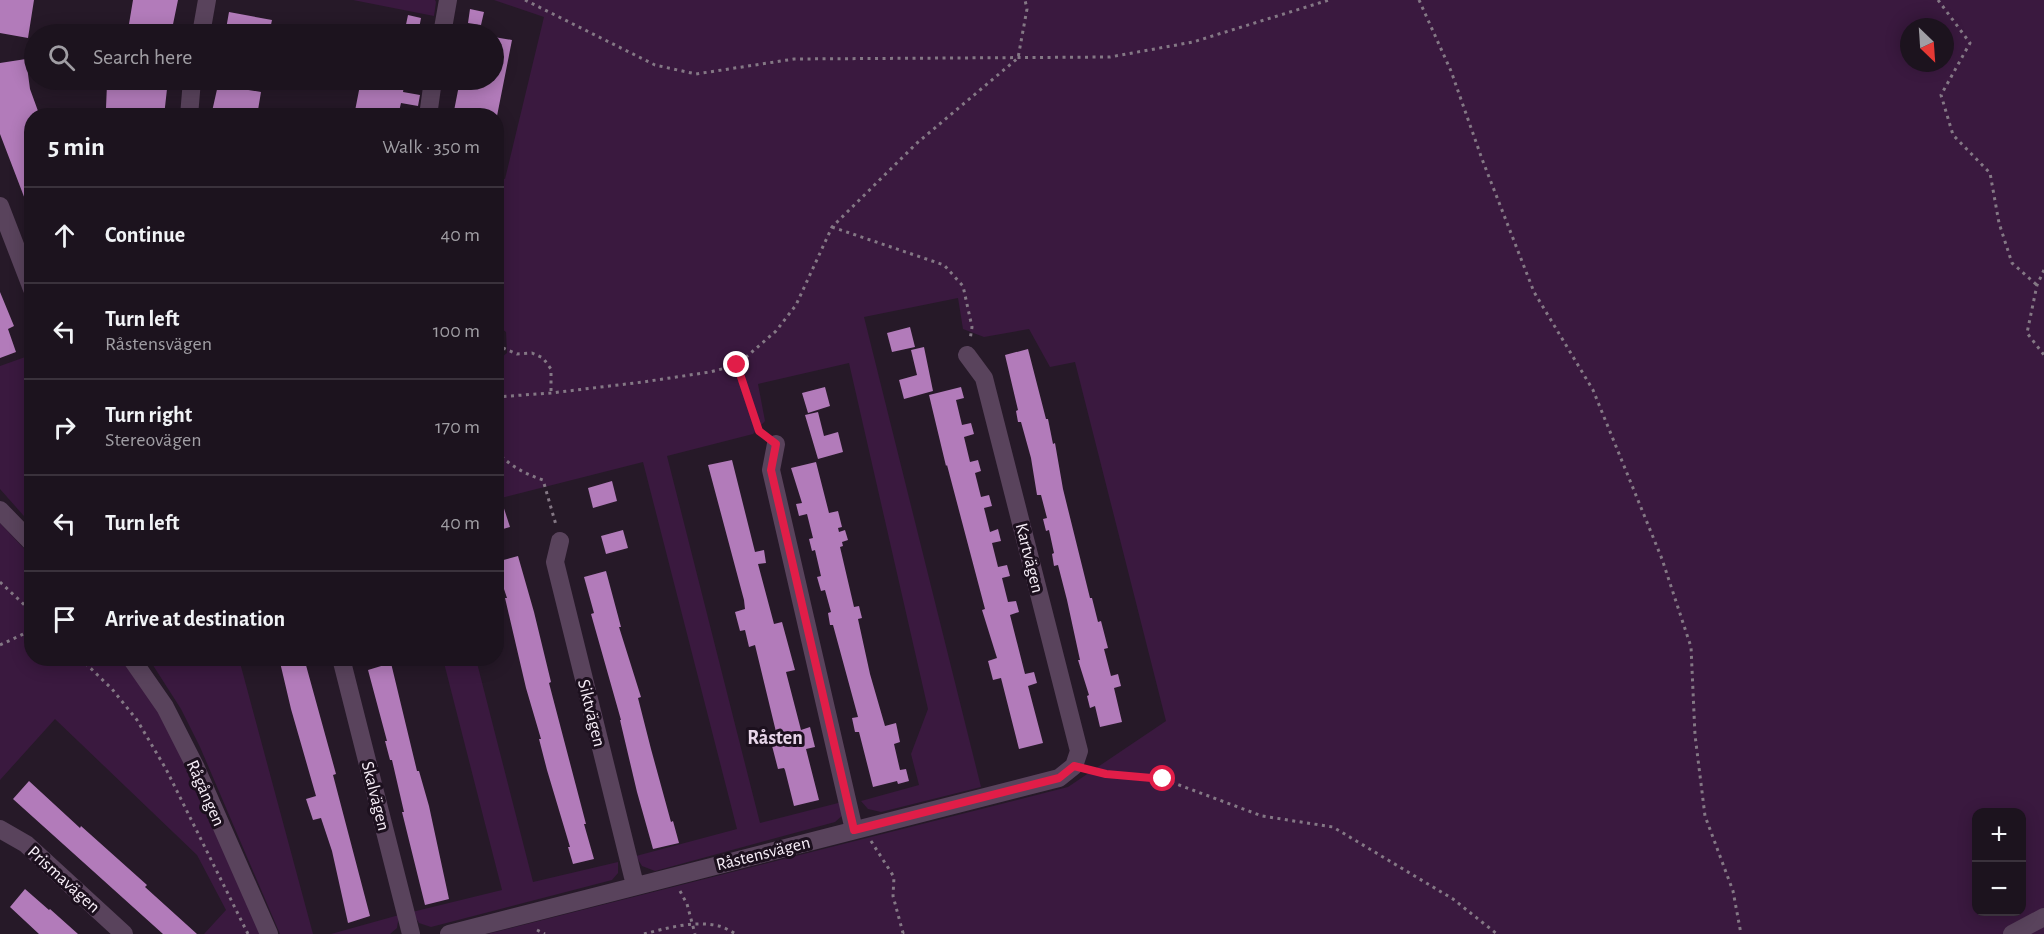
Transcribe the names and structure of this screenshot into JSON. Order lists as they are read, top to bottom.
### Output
{
  "streets": {
    "street": [
      "Kartvägen",
      "Siktvägen",
      "Rågången",
      "Skalvägen",
      "Råstensvägen",
      "Prismavägen"
    ]
  },
  "crossings": [
    ["Kartvägen", "Råstensvägen"],
    ["Siktvägen", "Råstensvägen"]
  ],
  "districts": ["Råsten"],
  "north": "bottom right",
  "page": {
    "search": "Search here",
    "heading": ["5 min", "Walk · 350 m"],
    "list": [
      ["Continue", "40 m"],
      ["Turn left", "Råstensvägen", "100 m"],
      ["Turn right", "Stereovägen", "170 m"],
      ["Turn left", "40 m"],
      "Arrive at destination"
    ],
    "map_buttons": ["+", "−"]
  }
}
